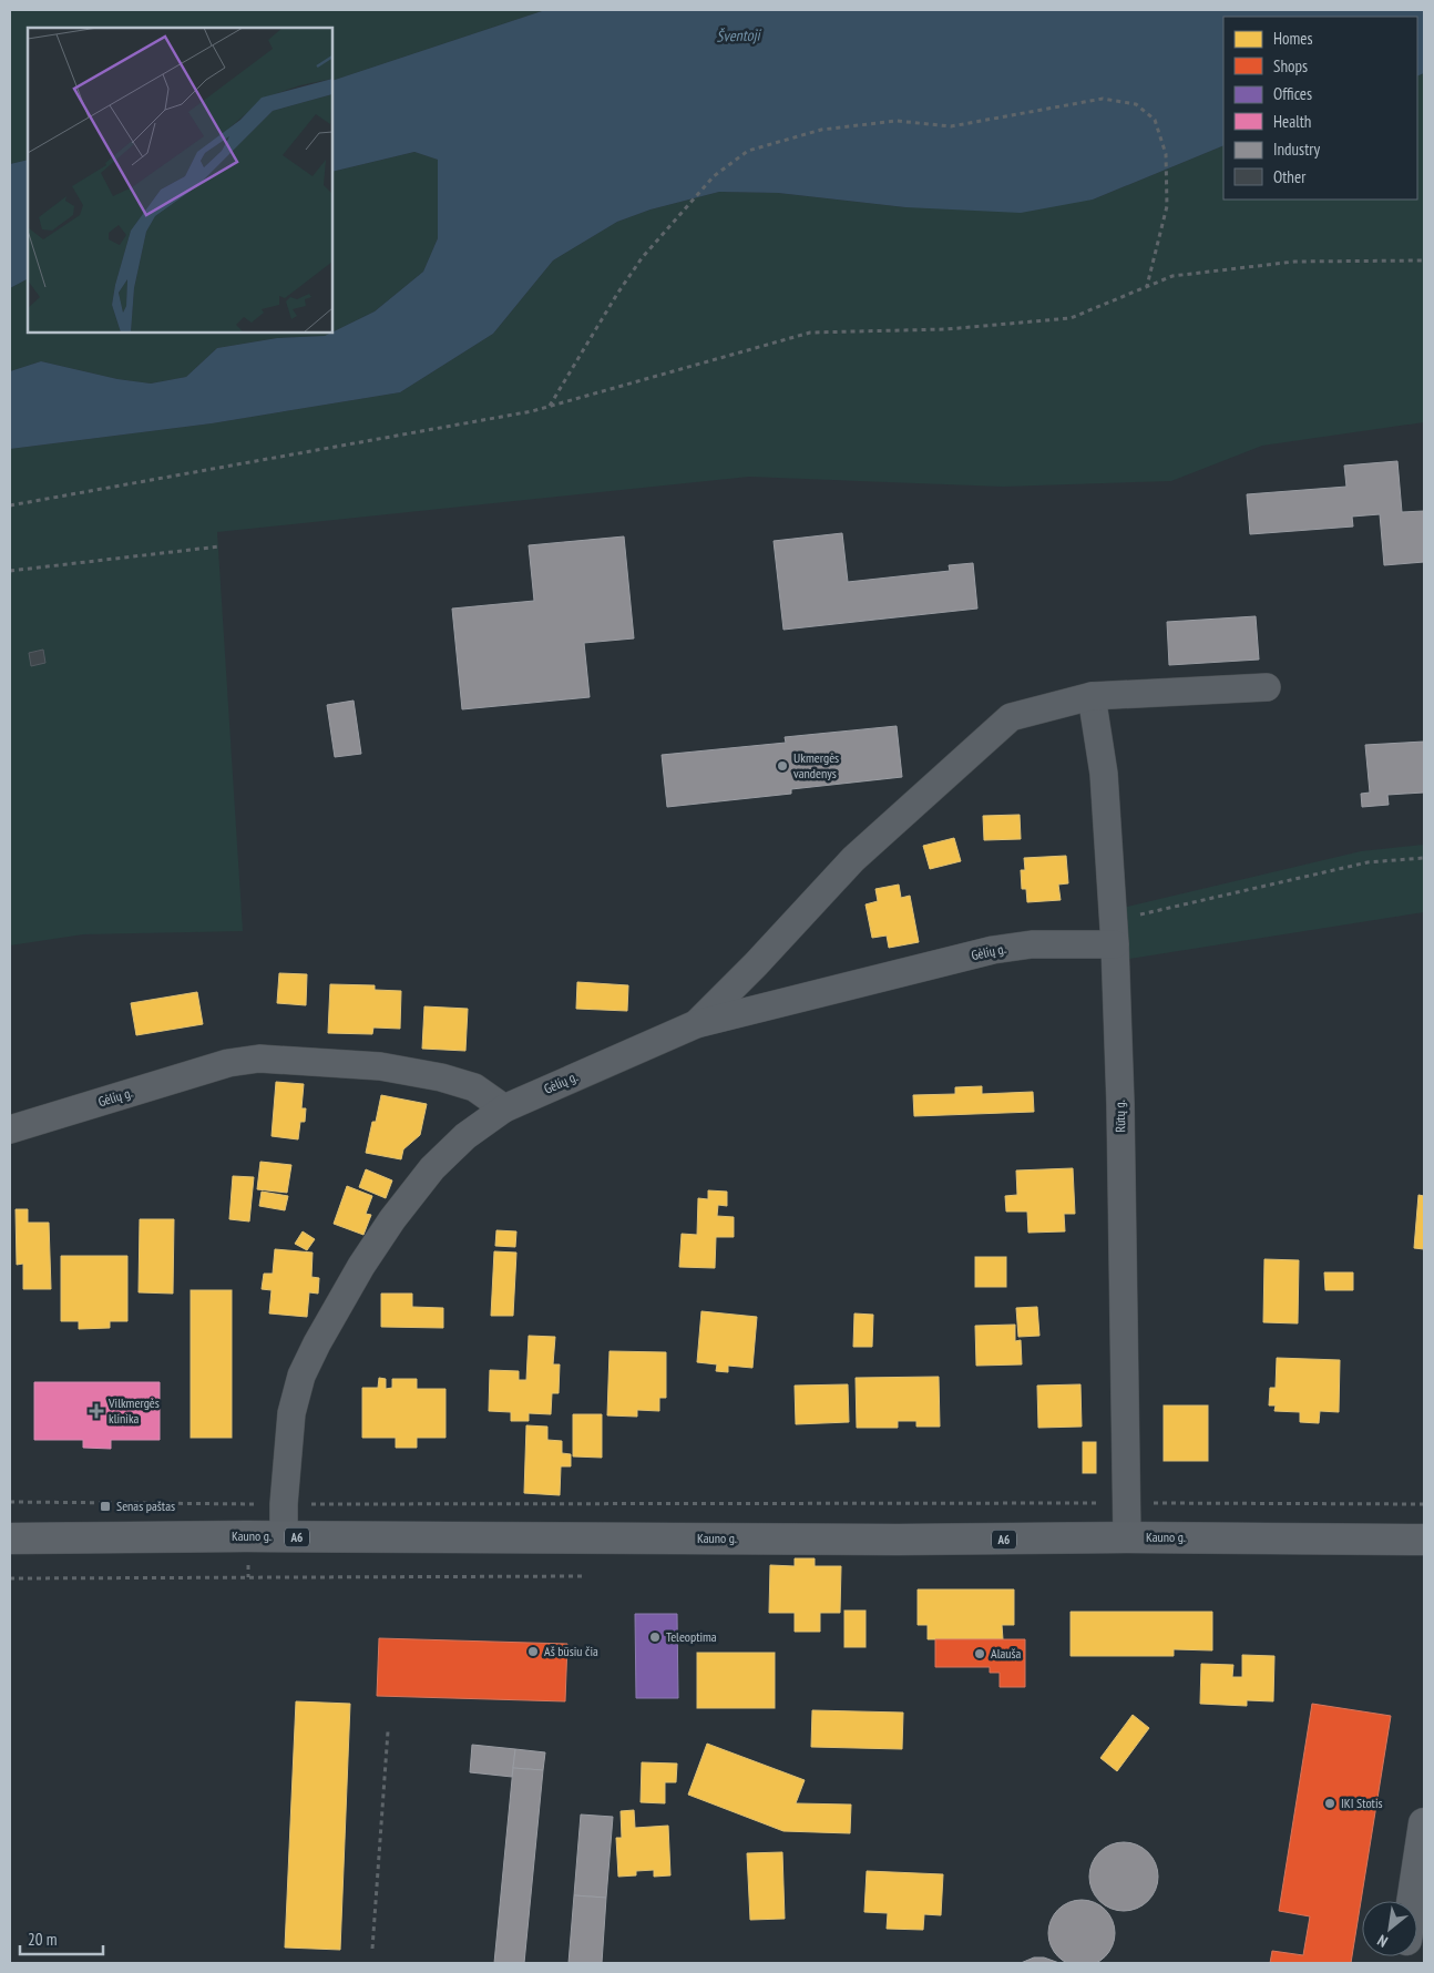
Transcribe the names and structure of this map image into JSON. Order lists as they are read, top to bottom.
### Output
{
  "streets": {
    "main road": ["Kauno g.", "A6"],
    "street": ["Gėlių g.", "Rūtų g."]
  },
  "crossings": [
    ["Gėlių g.", "Rūtų g."],
    ["Rūtų g.", "Kauno g."]
  ],
  "water": ["Šventoji"],
  "places": {
    "other": [
      "Ukmergės vandenys",
      "Teleoptima",
      "Aš būsiu čia",
      "Alauša",
      "IKI Stotis"
    ],
    "health": ["Vilkmergės klinika"],
    "transit": ["Senas paštas"]
  },
  "legend": [
    "Homes",
    "Shops",
    "Offices",
    "Health",
    "Industry",
    "Other"
  ],
  "scale_bar": "20 m",
  "north": "bottom left"
}
